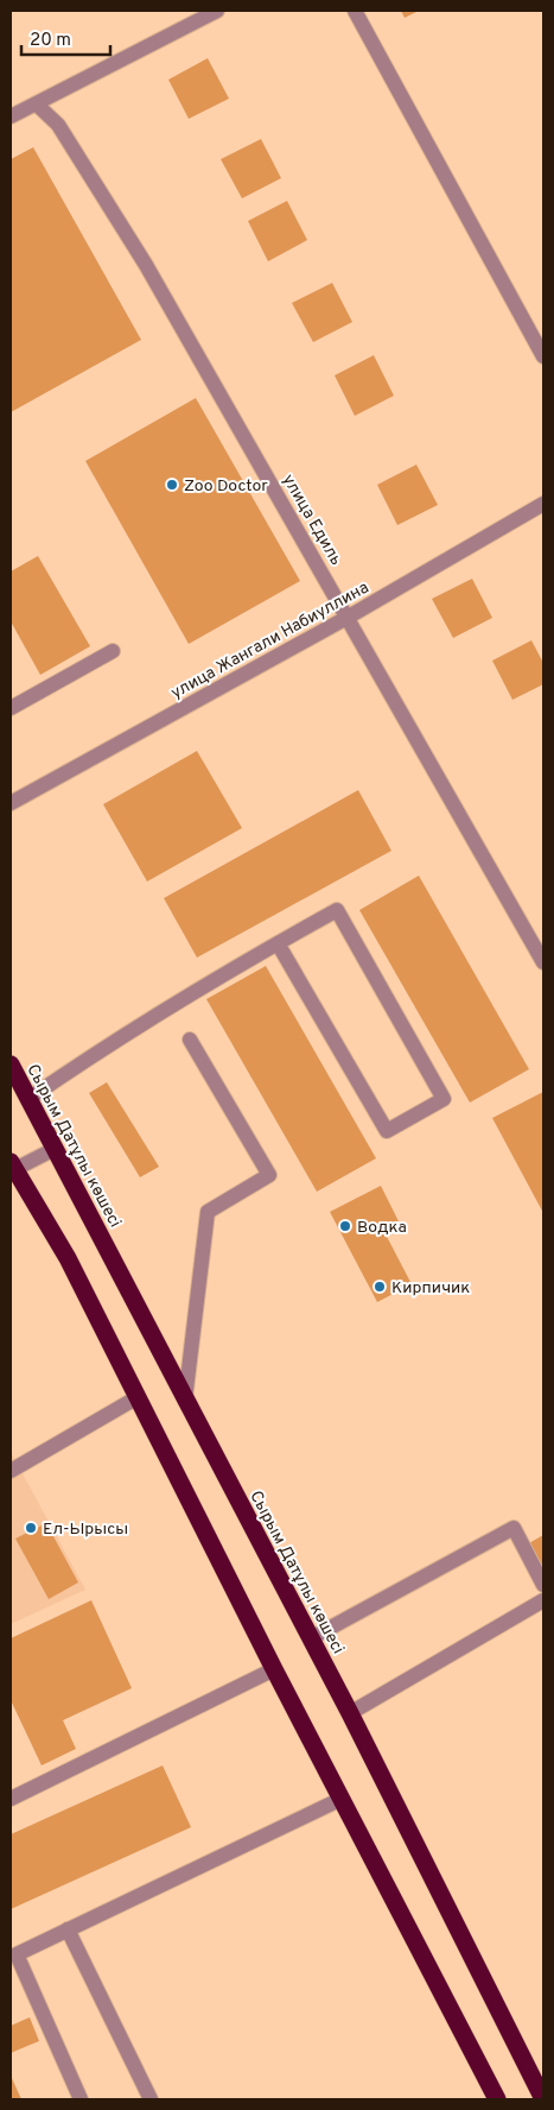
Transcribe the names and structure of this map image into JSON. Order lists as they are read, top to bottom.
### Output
{
  "streets": {
    "highway": ["Сырым Датұлы көшесі"],
    "street": ["улица Едиль", "улица Жангали Набиуллина"]
  },
  "crossings": [
    ["улица Едиль", "улица Жангали Набиуллина"]
  ],
  "places": [
    "Zoo Doctor",
    "Водка",
    "Кирпичик",
    "Ел-Ырысы"
  ],
  "scale_bar": "20 m"
}
